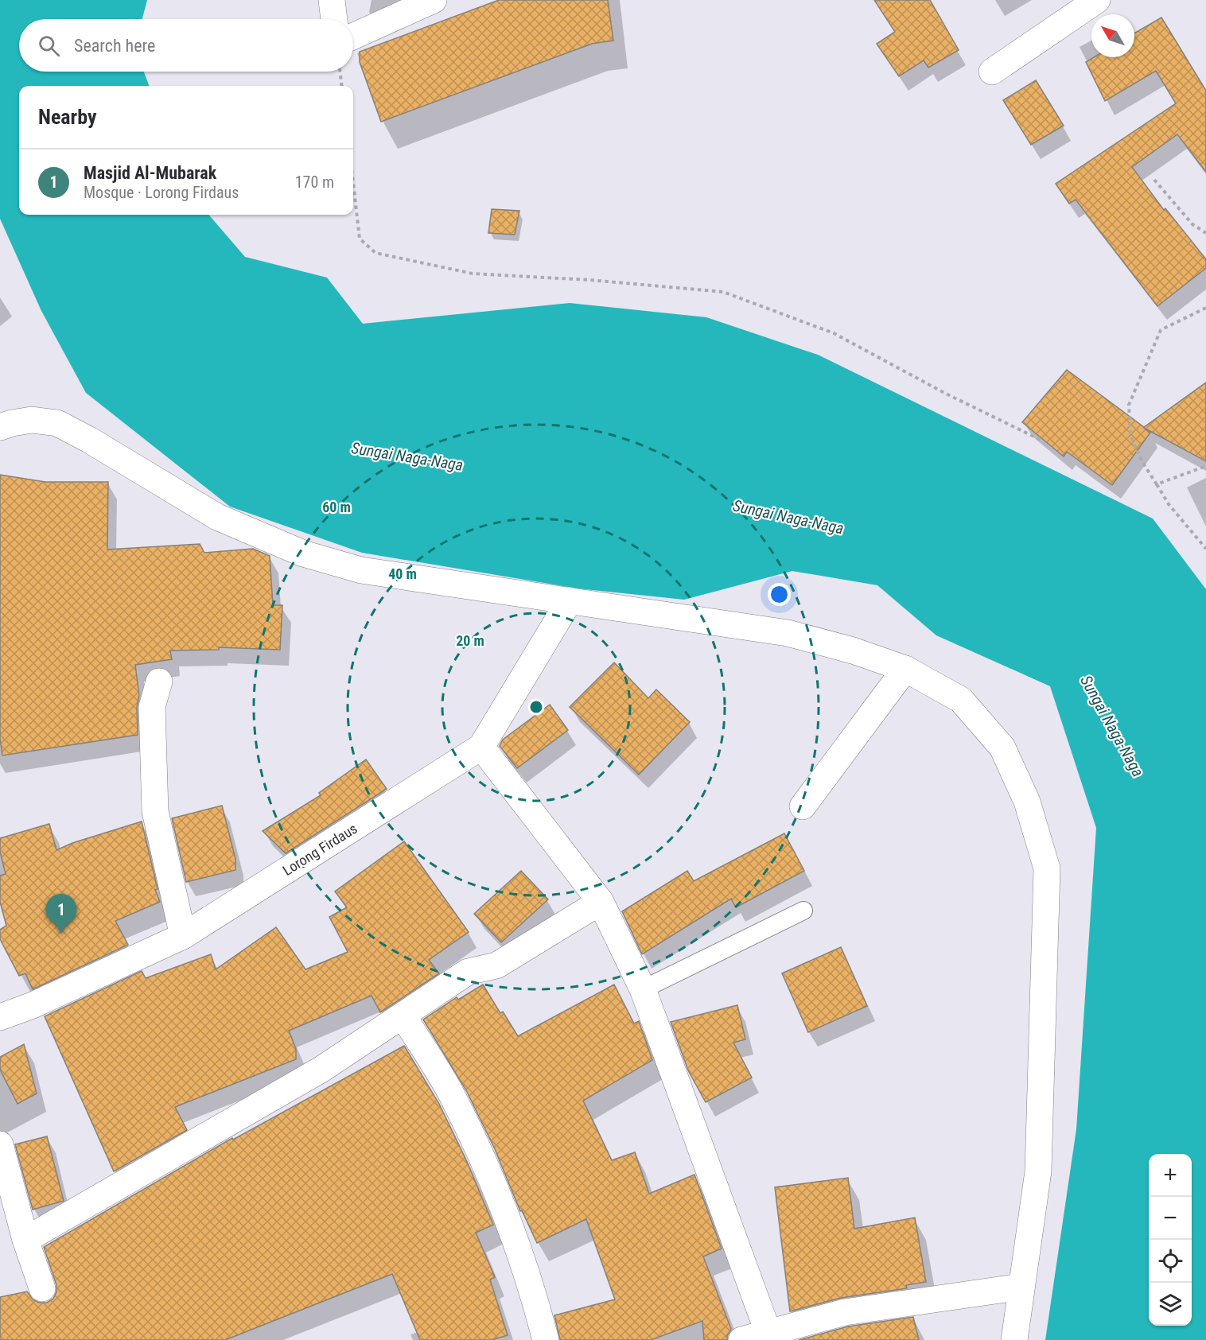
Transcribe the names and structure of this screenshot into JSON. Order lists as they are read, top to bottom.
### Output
{
  "streets": {
    "street": ["Lorong Firdaus"]
  },
  "water": ["Sungai Naga-Naga"],
  "north": "top left",
  "page": {
    "search": "Search here",
    "heading": "Nearby",
    "list": [
      {
        "mark": "1",
        "name": "Masjid Al-Mubarak",
        "note": "Mosque · Lorong Firdaus",
        "value": "170 m"
      }
    ],
    "pins": "1",
    "map_buttons": ["+", "−"]
  },
  "rings": ["60 m", "40 m", "20 m"]
}
